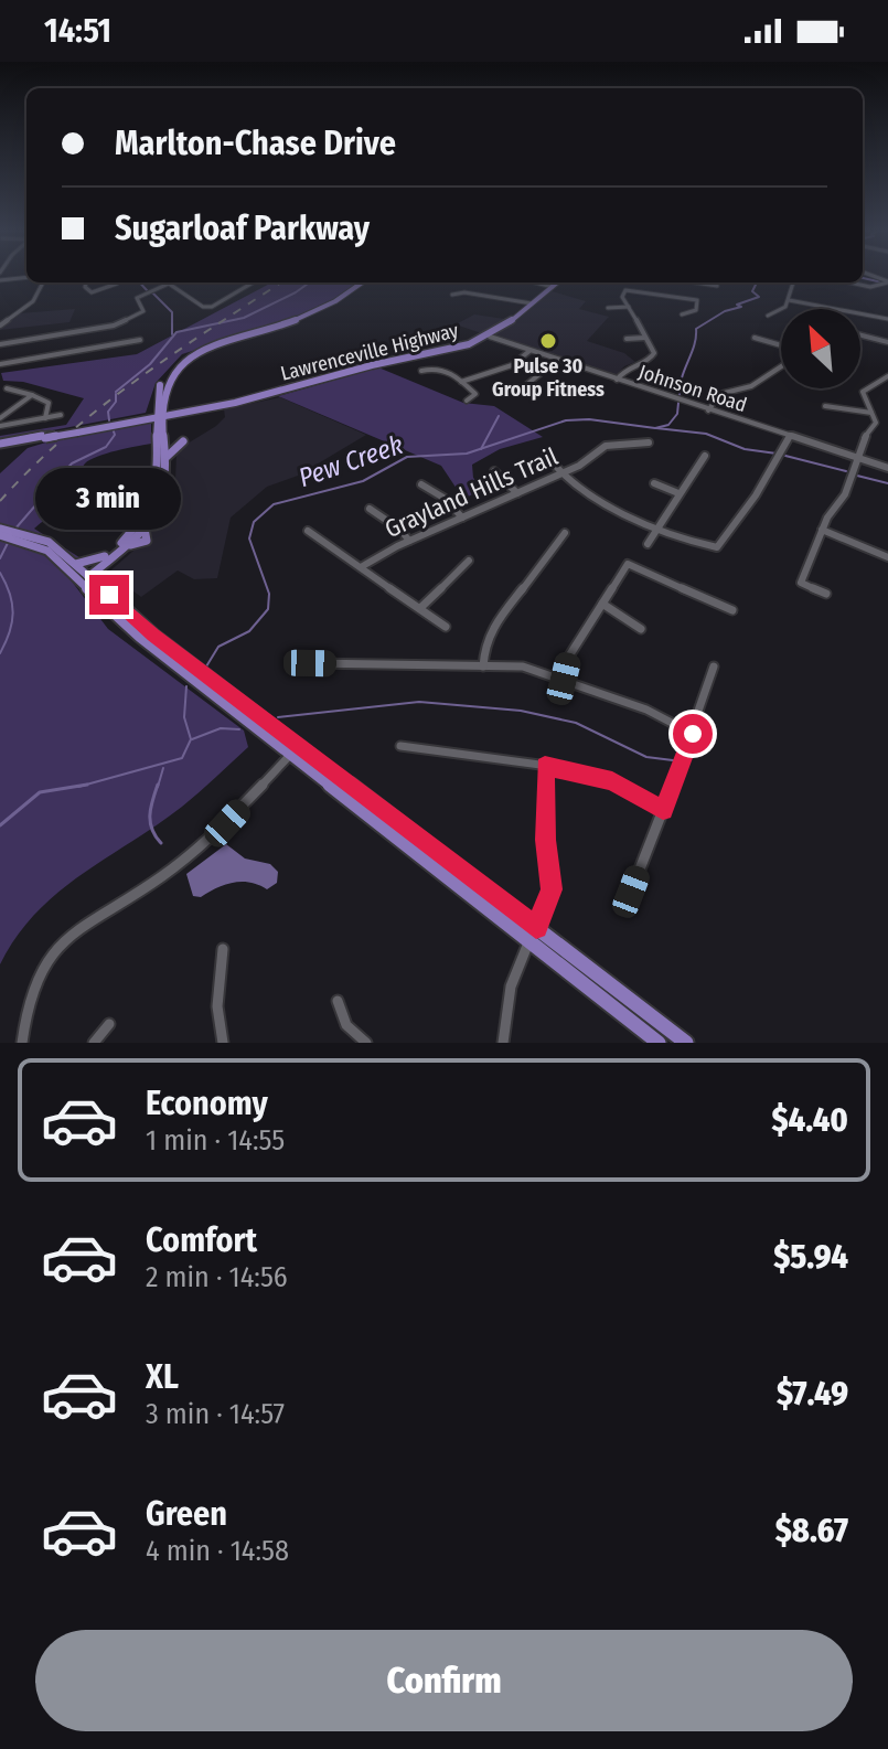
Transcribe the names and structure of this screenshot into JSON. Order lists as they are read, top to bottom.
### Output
{
  "streets": {
    "main road": ["Lawrenceville Highway"],
    "street": ["Johnson Road", "Grayland Hills Trail"]
  },
  "crossings": [
    ["Lawrenceville Highway", "Johnson Road"]
  ],
  "water": ["Pew Creek"],
  "places": ["Pulse 30 Group Fitness"],
  "north": "top left",
  "page": {
    "status": "14:51",
    "banner": ["Marlton-Chase Drive", "Sugarloaf Parkway"],
    "bubble": "3 min",
    "list": [
      {
        "name": "Economy",
        "note": "1 min · 14:55",
        "value": "$4.40"
      },
      {
        "name": "Comfort",
        "note": "2 min · 14:56",
        "value": "$5.94"
      },
      {
        "name": "XL",
        "note": "3 min · 14:57",
        "value": "$7.49"
      },
      {
        "name": "Green",
        "note": "4 min · 14:58",
        "value": "$8.67"
      }
    ],
    "buttons": "Confirm"
  }
}
